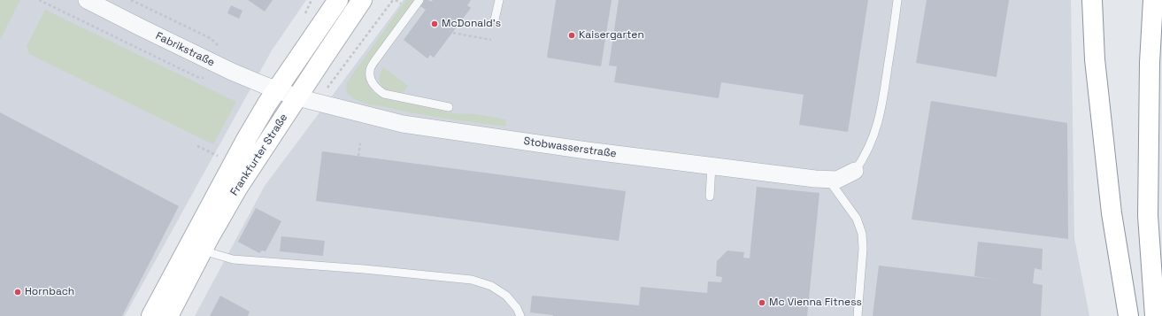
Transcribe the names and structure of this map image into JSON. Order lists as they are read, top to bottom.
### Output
{
  "streets": {
    "main road": ["Frankfurter Straße"],
    "street": ["Fabrikstraße", "Stobwasserstraße"]
  },
  "crossings": [
    ["Fabrikstraße", "Stobwasserstraße"],
    ["Fabrikstraße", "Frankfurter Straße"],
    ["Stobwasserstraße", "Frankfurter Straße"]
  ],
  "places": [
    "McDonald's",
    "Kaisergarten",
    "Hornbach",
    "Mc Vienna Fitness"
  ]
}
